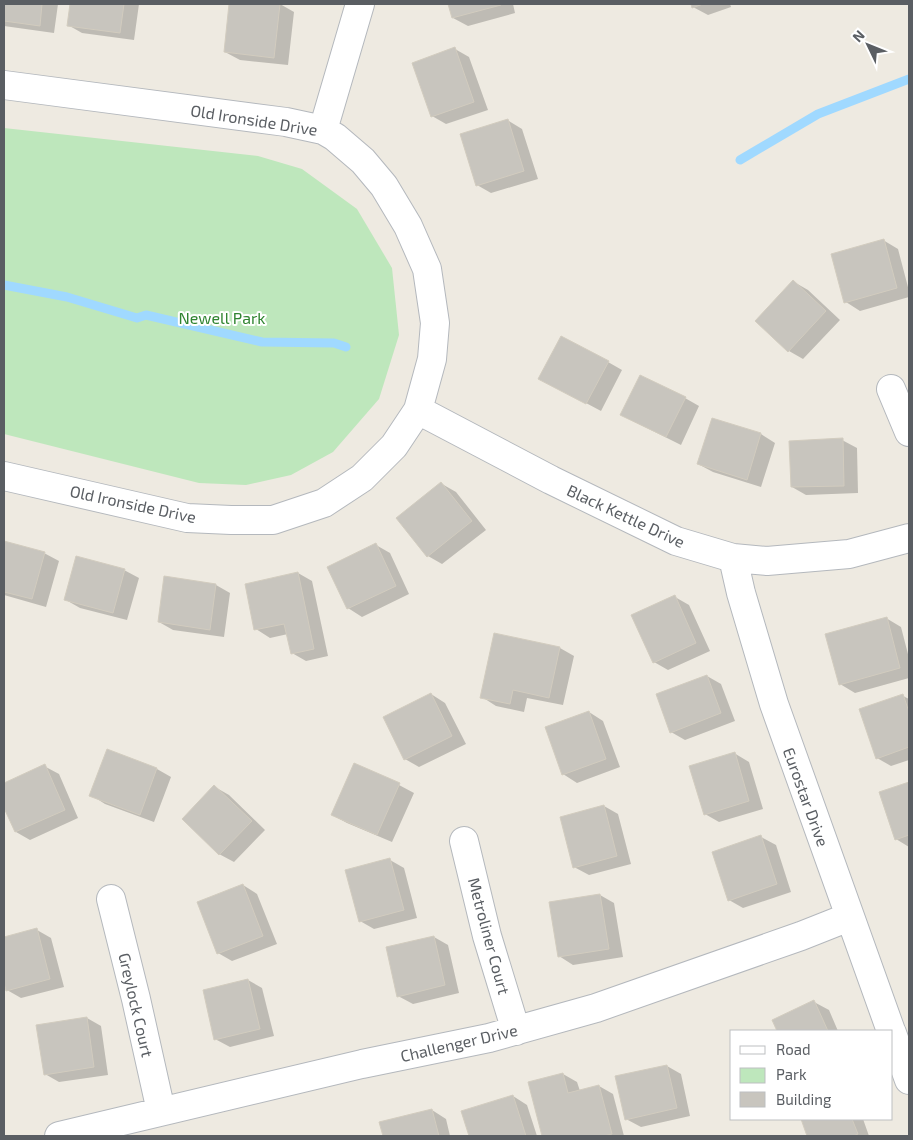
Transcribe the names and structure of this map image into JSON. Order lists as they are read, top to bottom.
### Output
{
  "streets": {
    "street": [
      "Old Ironside Drive",
      "Black Kettle Drive",
      "Eurostar Drive",
      "Metroliner Court",
      "Greylock Court",
      "Challenger Drive"
    ]
  },
  "crossings": [
    ["Old Ironside Drive", "Black Kettle Drive"],
    ["Black Kettle Drive", "Eurostar Drive"],
    ["Eurostar Drive", "Challenger Drive"],
    ["Metroliner Court", "Challenger Drive"],
    ["Greylock Court", "Challenger Drive"]
  ],
  "parks": ["Newell Park"],
  "legend": ["Road", "Park", "Building"],
  "north": "top left"
}
